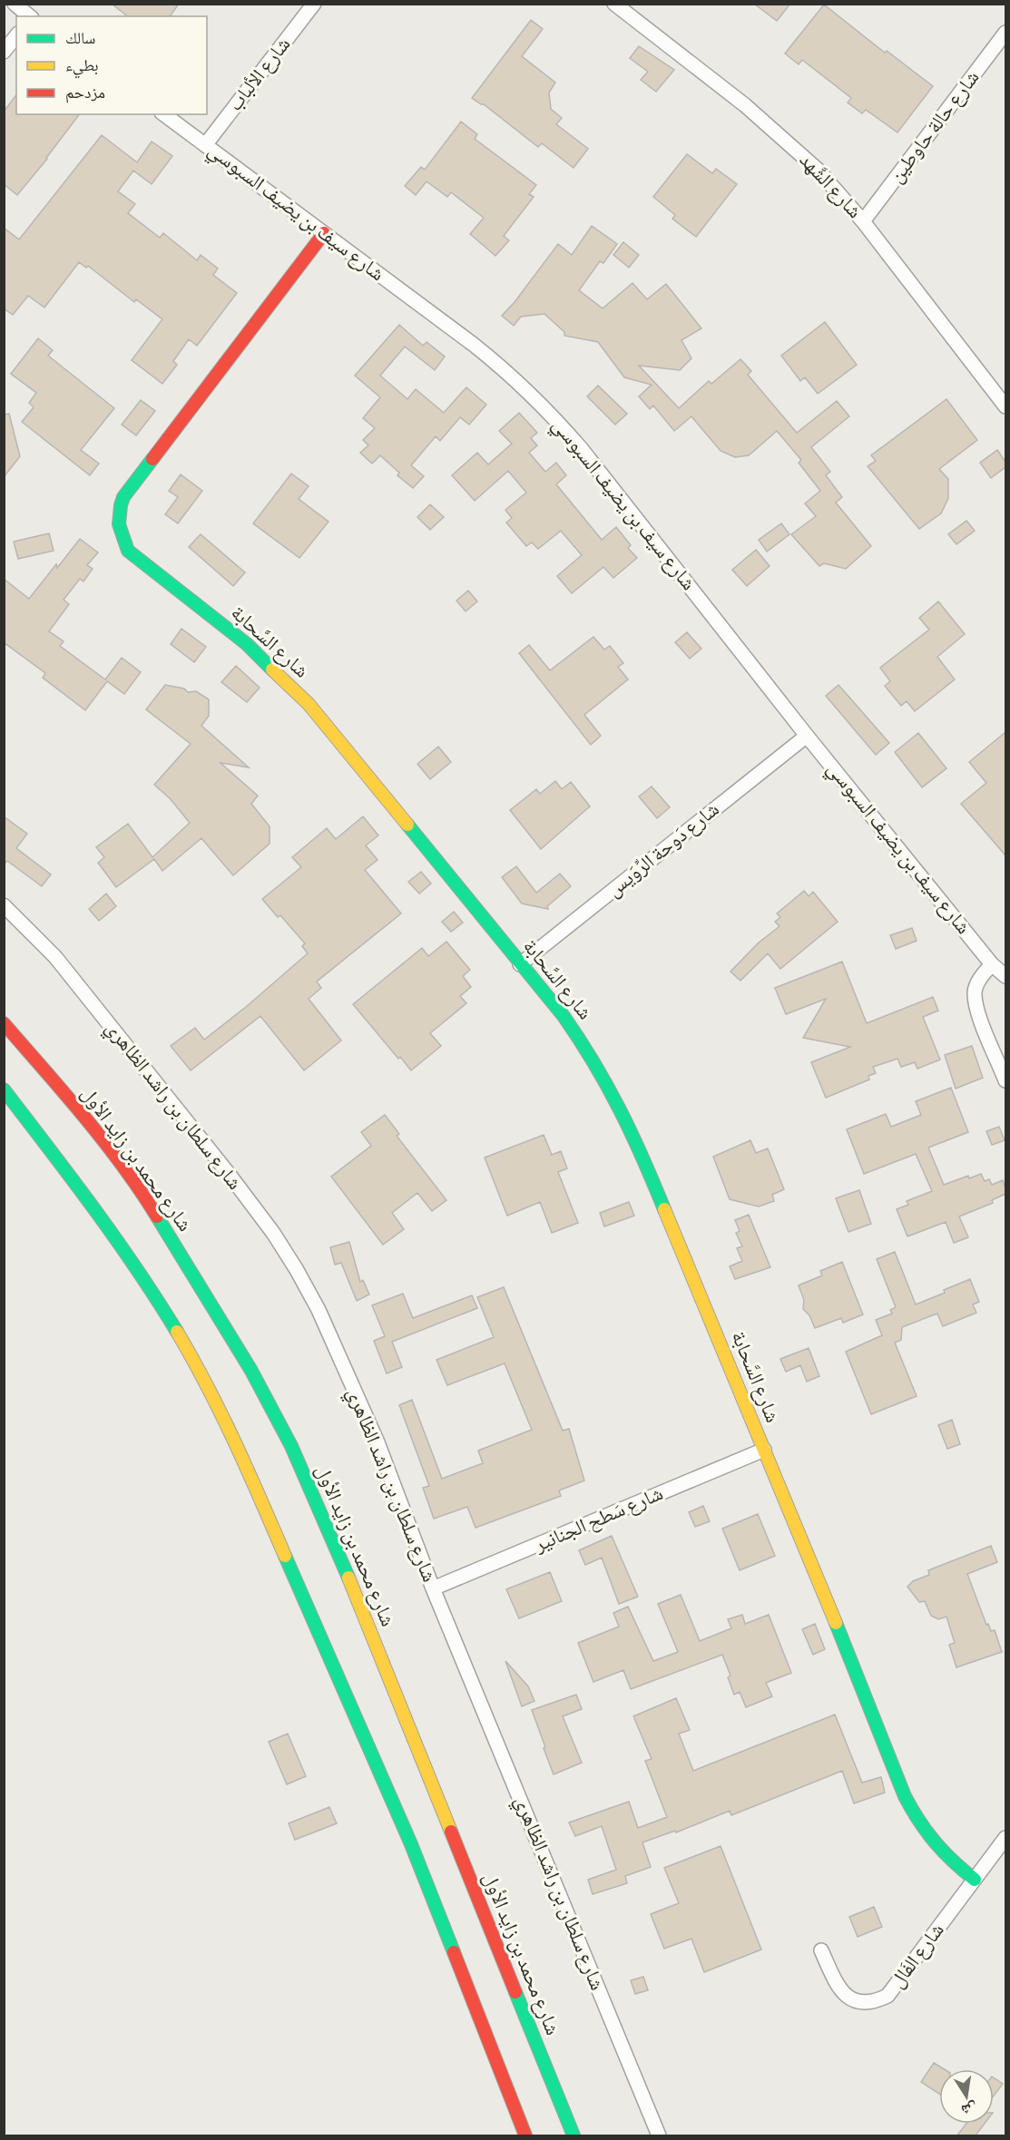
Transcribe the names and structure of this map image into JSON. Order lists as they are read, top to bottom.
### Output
{
  "streets": {
    "main road": ["شارع السَّحابة", "شارع محمد بن زايد الأول"],
    "street": [
      "شارع الألباب",
      "شارع حالة حاوطين",
      "شارع الشَّهد",
      "شارع سيف بن يضيف السبوسي",
      "شارع دَوحة الرِّوَيس",
      "شارع سلطان بن راشد الظاهري",
      "شارع سَطح الجنانير",
      "شارع الفَال"
    ]
  },
  "crossings": [
    ["شارع الألباب", "شارع سيف بن يضيف السبوسي"],
    ["شارع حالة حاوطين", "شارع الشَّهد"],
    ["شارع سيف بن يضيف السبوسي", "شارع السَّحابة"],
    ["شارع سيف بن يضيف السبوسي", "شارع دَوحة الرِّوَيس"],
    ["شارع السَّحابة", "شارع دَوحة الرِّوَيس"],
    ["شارع السَّحابة", "شارع سَطح الجنانير"],
    ["شارع السَّحابة", "شارع الفَال"],
    ["شارع سلطان بن راشد الظاهري", "شارع سَطح الجنانير"]
  ],
  "legend": ["سالك", "بطيء", "مزدحم"],
  "north": "bottom"
}
